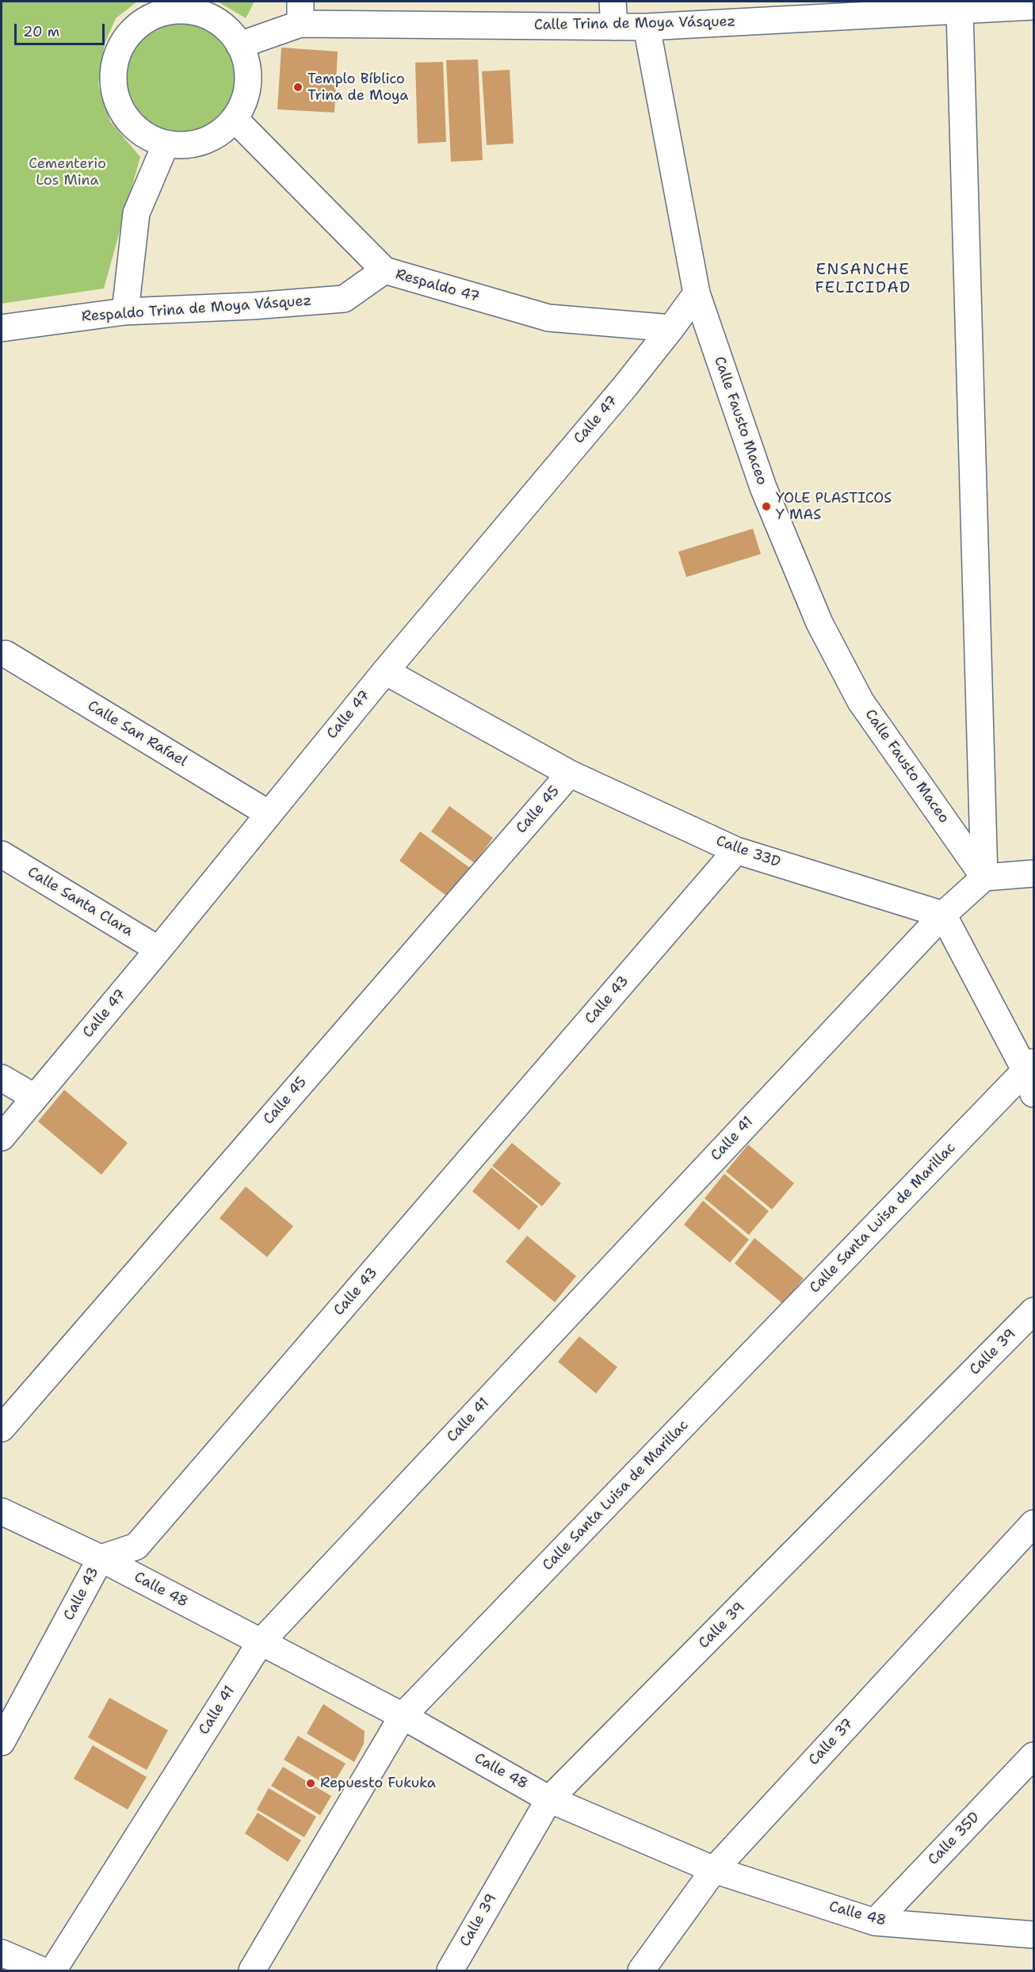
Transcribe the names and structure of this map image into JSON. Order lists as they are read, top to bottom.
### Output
{
  "streets": {
    "street": [
      "Calle Trina de Moya Vásquez",
      "Respaldo 47",
      "Respaldo Trina de Moya Vásquez",
      "Calle 47",
      "Calle Fausto Maceo",
      "Calle San Rafael",
      "Calle 45",
      "Calle 33D",
      "Calle Santa Clara",
      "Calle 43",
      "Calle 41",
      "Calle Santa Luisa de Marillac",
      "Calle 39",
      "Calle 48",
      "Calle 37",
      "Calle 35D"
    ]
  },
  "crossings": [
    ["Calle Trina de Moya Vásquez", "Respaldo 47"],
    ["Calle Trina de Moya Vásquez", "Calle Fausto Maceo"],
    ["Respaldo 47", "Respaldo Trina de Moya Vásquez"],
    ["Respaldo 47", "Calle 47"],
    ["Calle 47", "Calle Fausto Maceo"],
    ["Calle 47", "Calle San Rafael"],
    ["Calle 47", "Calle 33D"],
    ["Calle 47", "Calle Santa Clara"],
    ["Calle Fausto Maceo", "Calle 41"],
    ["Calle 45", "Calle 33D"],
    ["Calle 33D", "Calle 43"],
    ["Calle 33D", "Calle 41"],
    ["Calle 43", "Calle 48"],
    ["Calle 41", "Calle 48"],
    ["Calle Santa Luisa de Marillac", "Calle 48"],
    ["Calle 39", "Calle 48"],
    ["Calle 48", "Calle 37"],
    ["Calle 48", "Calle 35D"]
  ],
  "districts": ["ENSANCHE FELICIDAD"],
  "parks": ["Cementerio Los Mina"],
  "places": ["Templo Bíblico Trina de Moya", "YOLE PLASTICOS Y MAS", "Repuesto Fukuka"],
  "scale_bar": "20 m"
}
